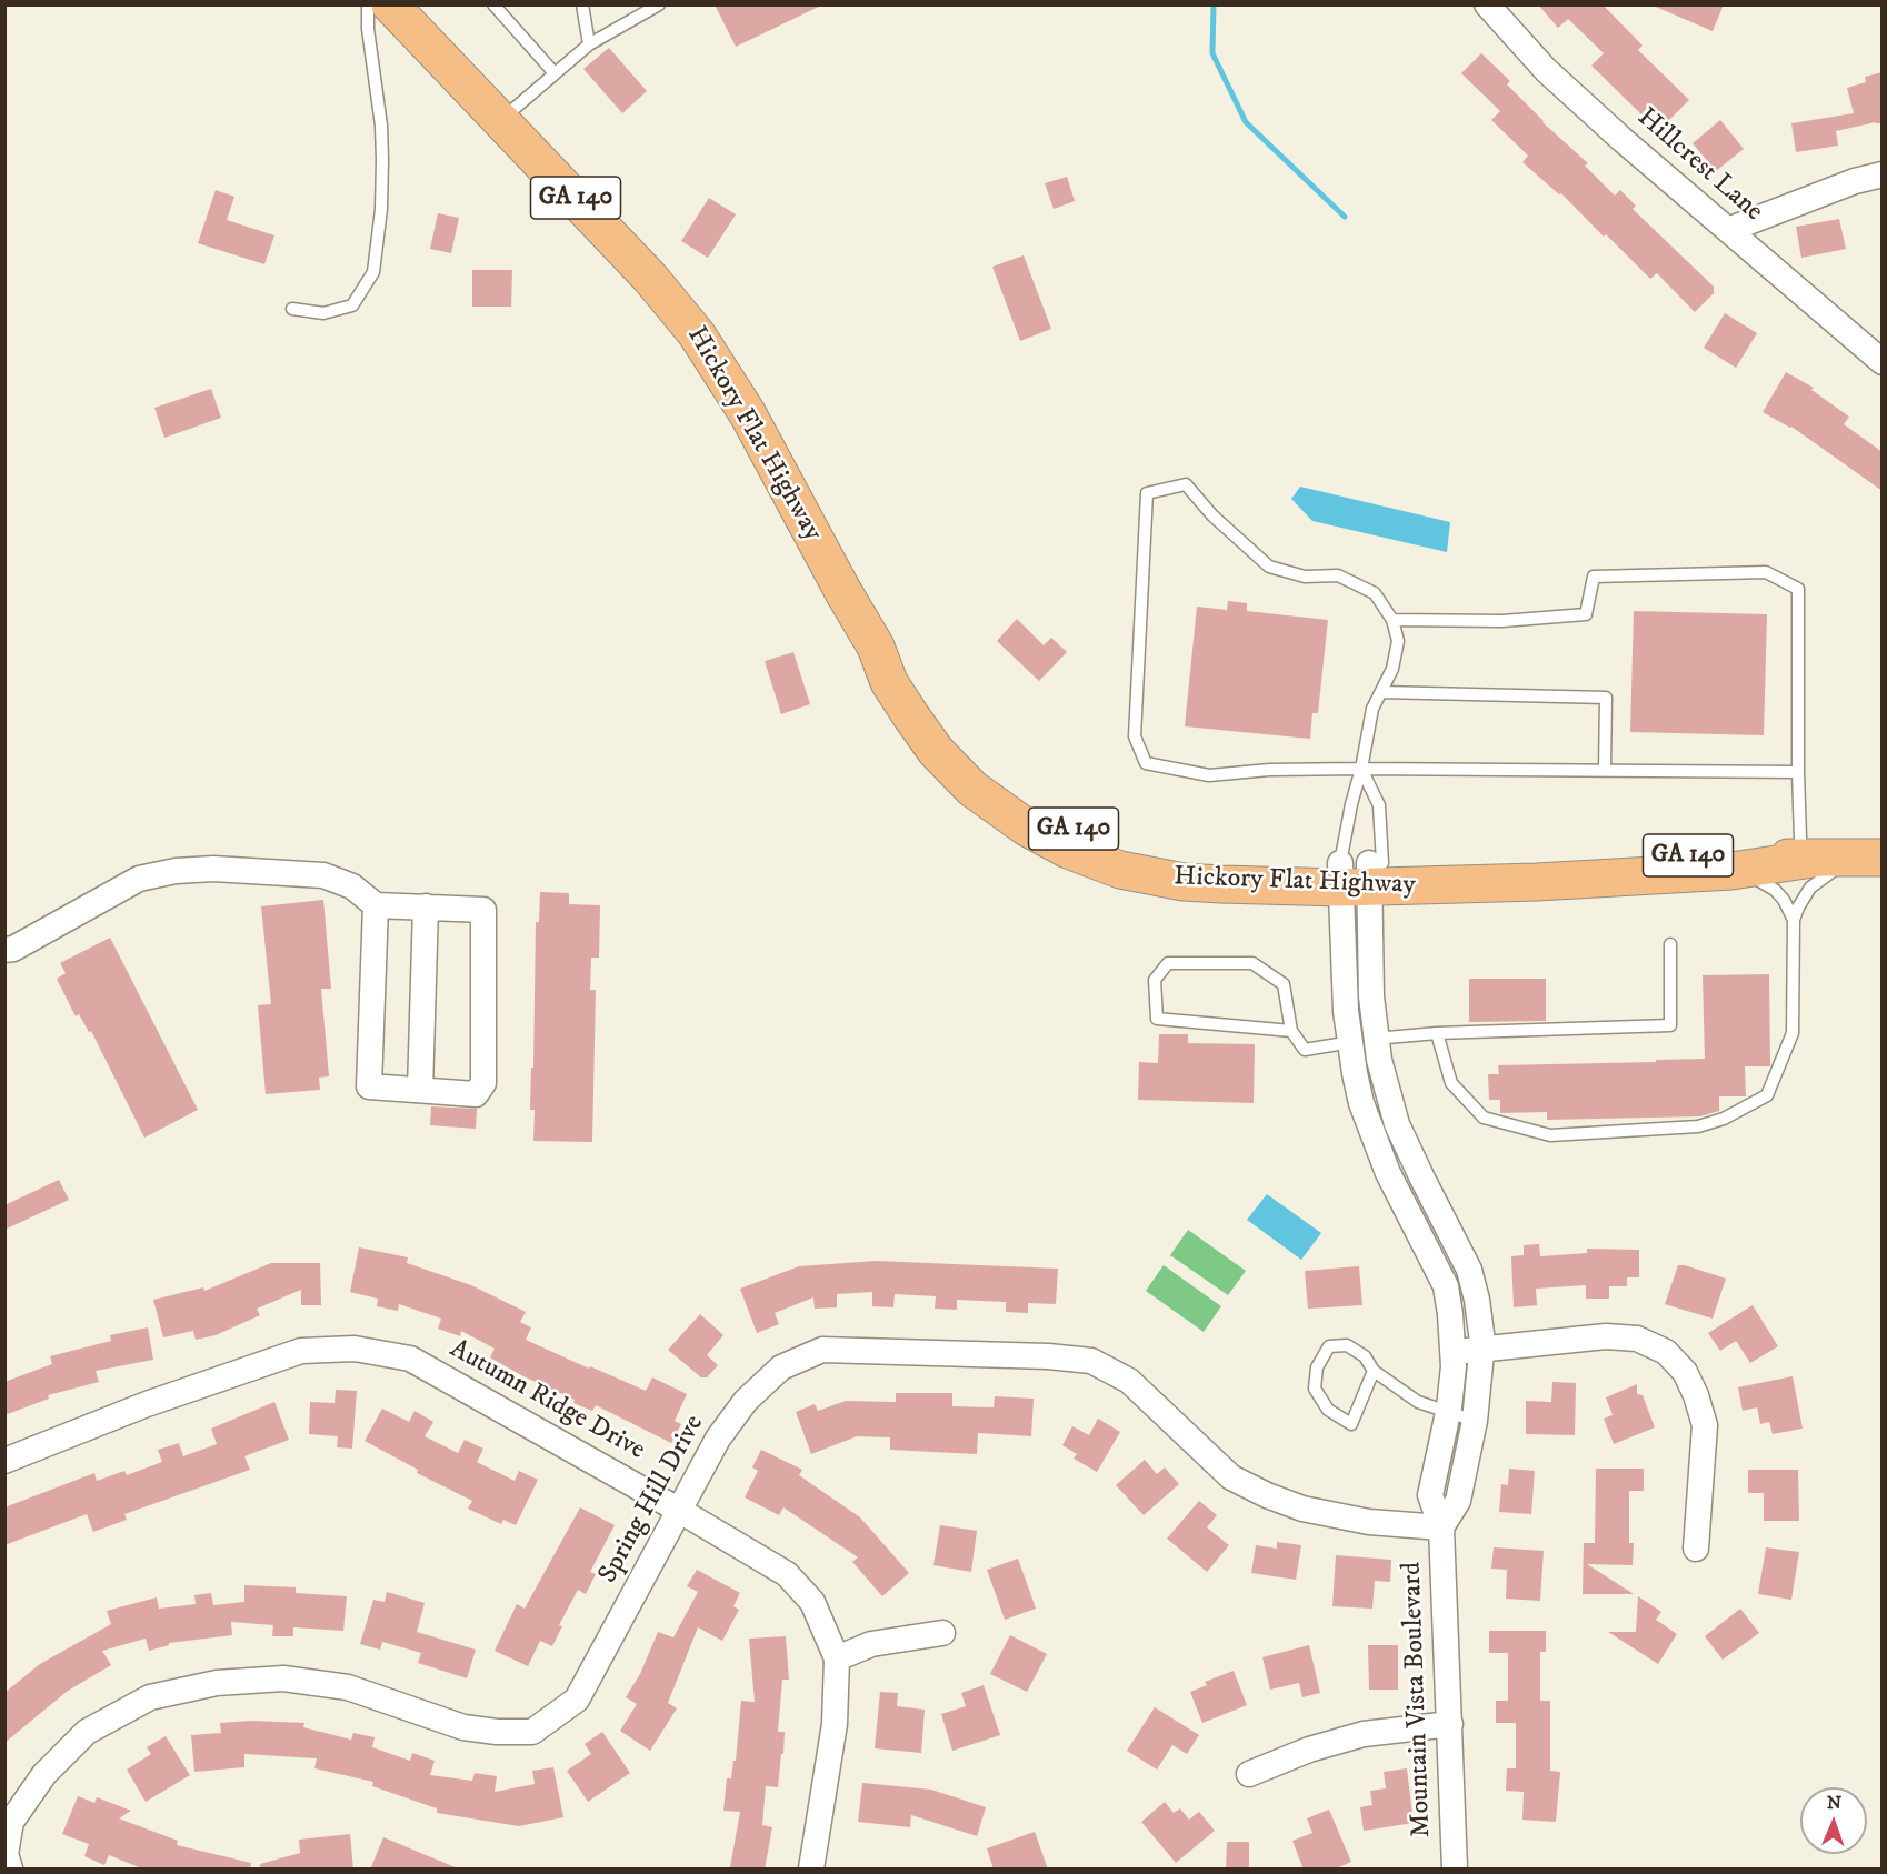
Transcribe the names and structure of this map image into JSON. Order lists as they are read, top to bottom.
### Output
{
  "streets": {
    "main road": ["GA 140", "Hickory Flat Highway"],
    "street": [
      "Hillcrest Lane",
      "Autumn Ridge Drive",
      "Spring Hill Drive",
      "Mountain Vista Boulevard"
    ]
  },
  "crossings": [
    ["Hickory Flat Highway", "Mountain Vista Boulevard"],
    ["Autumn Ridge Drive", "Spring Hill Drive"],
    ["Spring Hill Drive", "Mountain Vista Boulevard"]
  ],
  "north": "top"
}
